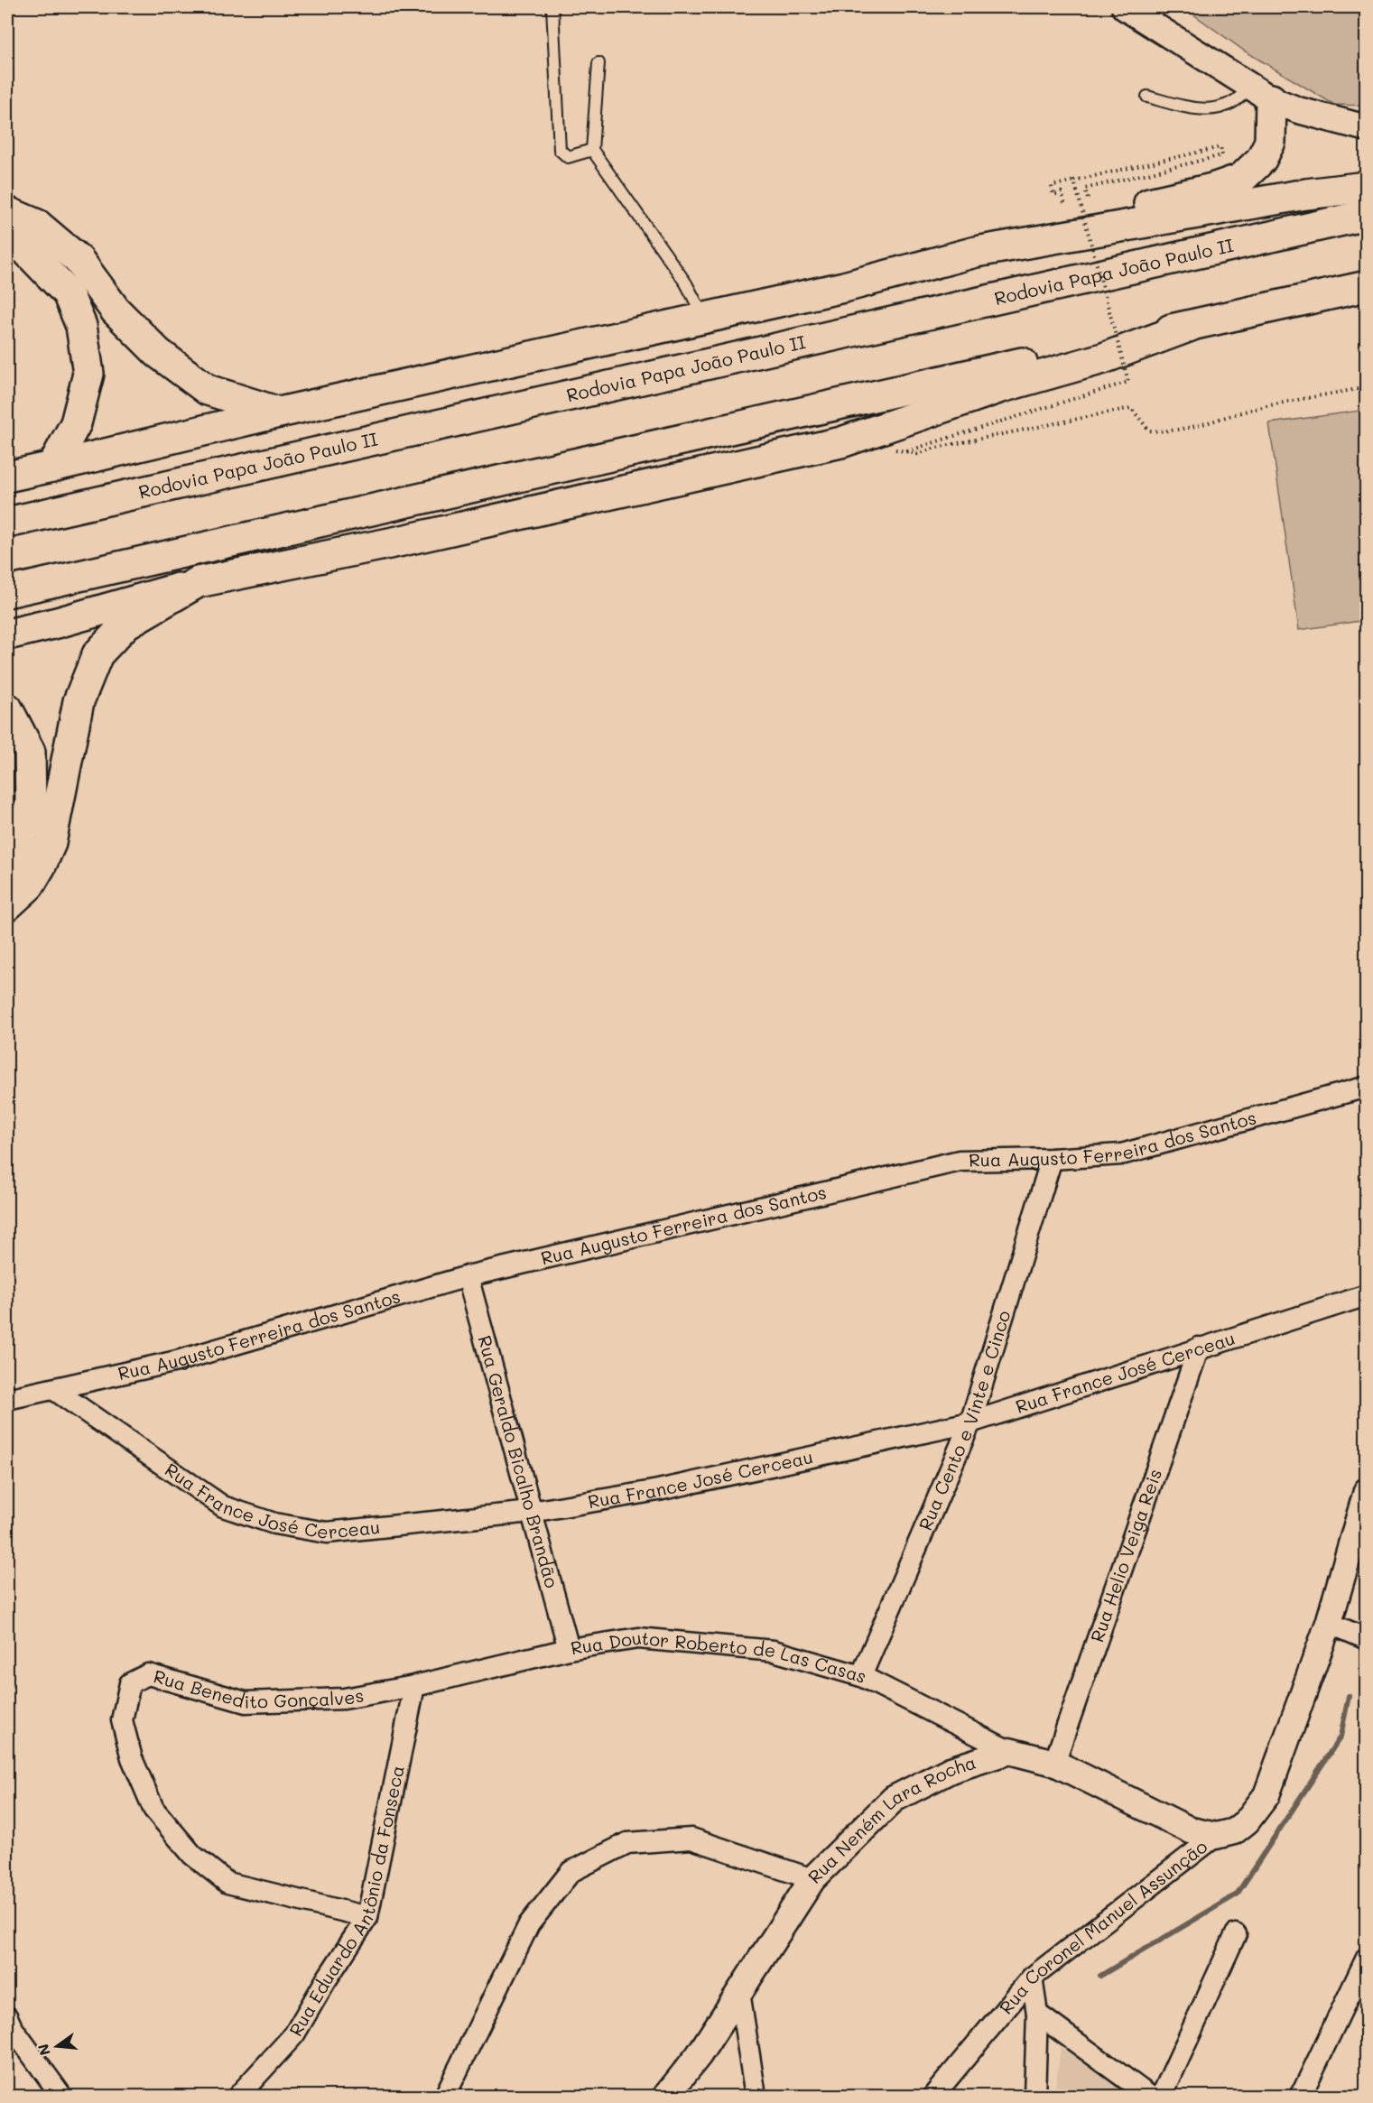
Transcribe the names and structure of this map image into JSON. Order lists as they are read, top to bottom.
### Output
{
  "streets": {
    "main road": ["Rodovia Papa João Paulo II"],
    "street": [
      "Rua Augusto Ferreira dos Santos",
      "Rua France José Cerceau",
      "Rua Cento e Vinte e Cinco",
      "Rua Geraldo Bicalho Brandão",
      "Rua Helio Veiga Reis",
      "Rua Doutor Roberto de Las Casas",
      "Rua Benedito Gonçalves",
      "Rua Neném Lara Rocha",
      "Rua Eduardo Antônio da Fonseca",
      "Rua Coronel Manuel Assunção"
    ]
  },
  "crossings": [
    ["Rua Augusto Ferreira dos Santos", "Rua France José Cerceau"],
    ["Rua Augusto Ferreira dos Santos", "Rua Cento e Vinte e Cinco"],
    ["Rua Augusto Ferreira dos Santos", "Rua Geraldo Bicalho Brandão"],
    ["Rua France José Cerceau", "Rua Cento e Vinte e Cinco"],
    ["Rua France José Cerceau", "Rua Geraldo Bicalho Brandão"],
    ["Rua France José Cerceau", "Rua Helio Veiga Reis"],
    ["Rua Cento e Vinte e Cinco", "Rua Doutor Roberto de Las Casas"],
    ["Rua Geraldo Bicalho Brandão", "Rua Doutor Roberto de Las Casas"],
    ["Rua Doutor Roberto de Las Casas", "Rua Benedito Gonçalves"],
    ["Rua Doutor Roberto de Las Casas", "Rua Neném Lara Rocha"],
    ["Rua Doutor Roberto de Las Casas", "Rua Eduardo Antônio da Fonseca"],
    ["Rua Benedito Gonçalves", "Rua Eduardo Antônio da Fonseca"]
  ],
  "north": "left"
}
